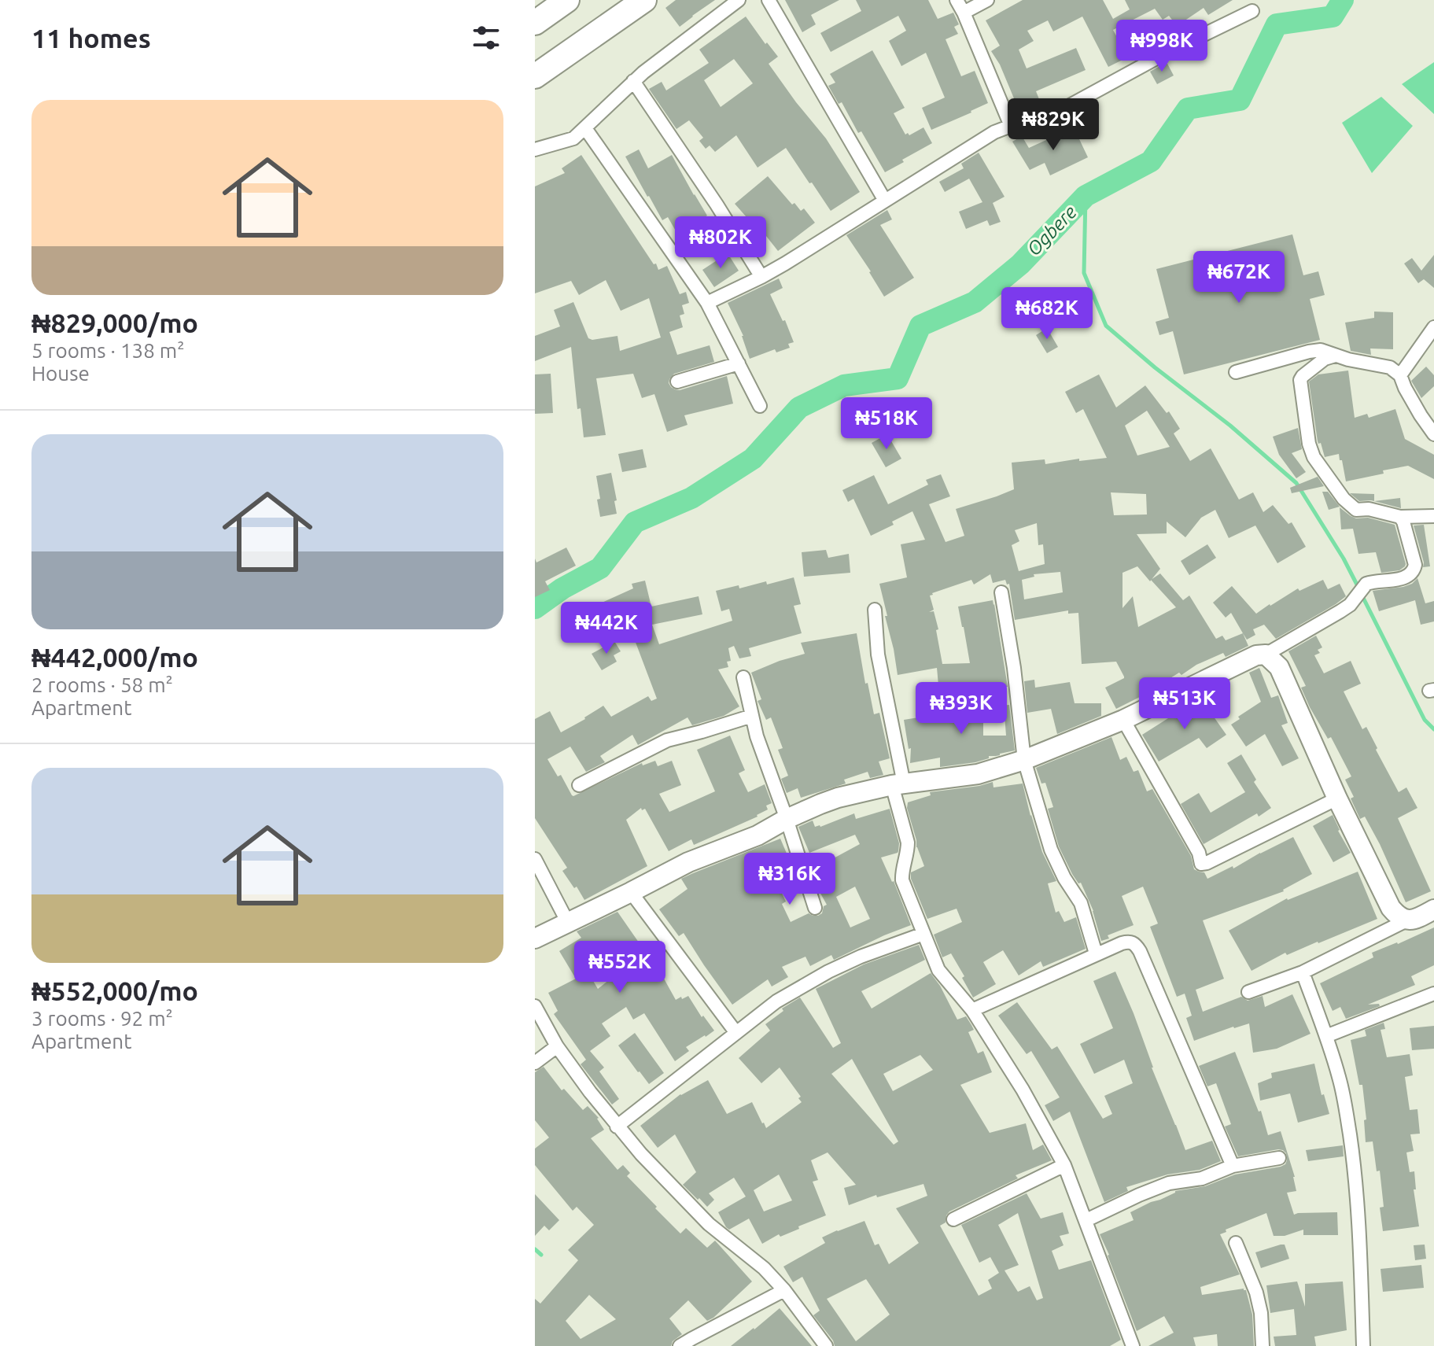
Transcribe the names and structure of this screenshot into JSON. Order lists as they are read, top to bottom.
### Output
{
  "water": ["Ogbere"],
  "page": {
    "heading": "11 homes",
    "price": [
      "₦998K",
      "₦829K",
      "₦802K",
      "₦672K",
      "₦682K",
      "₦518K",
      "₦442K",
      "₦513K",
      "₦393K",
      "₦316K",
      "₦552K"
    ],
    "list": [
      {
        "name": "₦829,000/mo",
        "note": "5 rooms · 138 m² · House"
      },
      {
        "name": "₦442,000/mo",
        "note": "2 rooms · 58 m² · Apartment"
      },
      {
        "name": "₦552,000/mo",
        "note": "3 rooms · 92 m² · Apartment"
      }
    ]
  }
}
